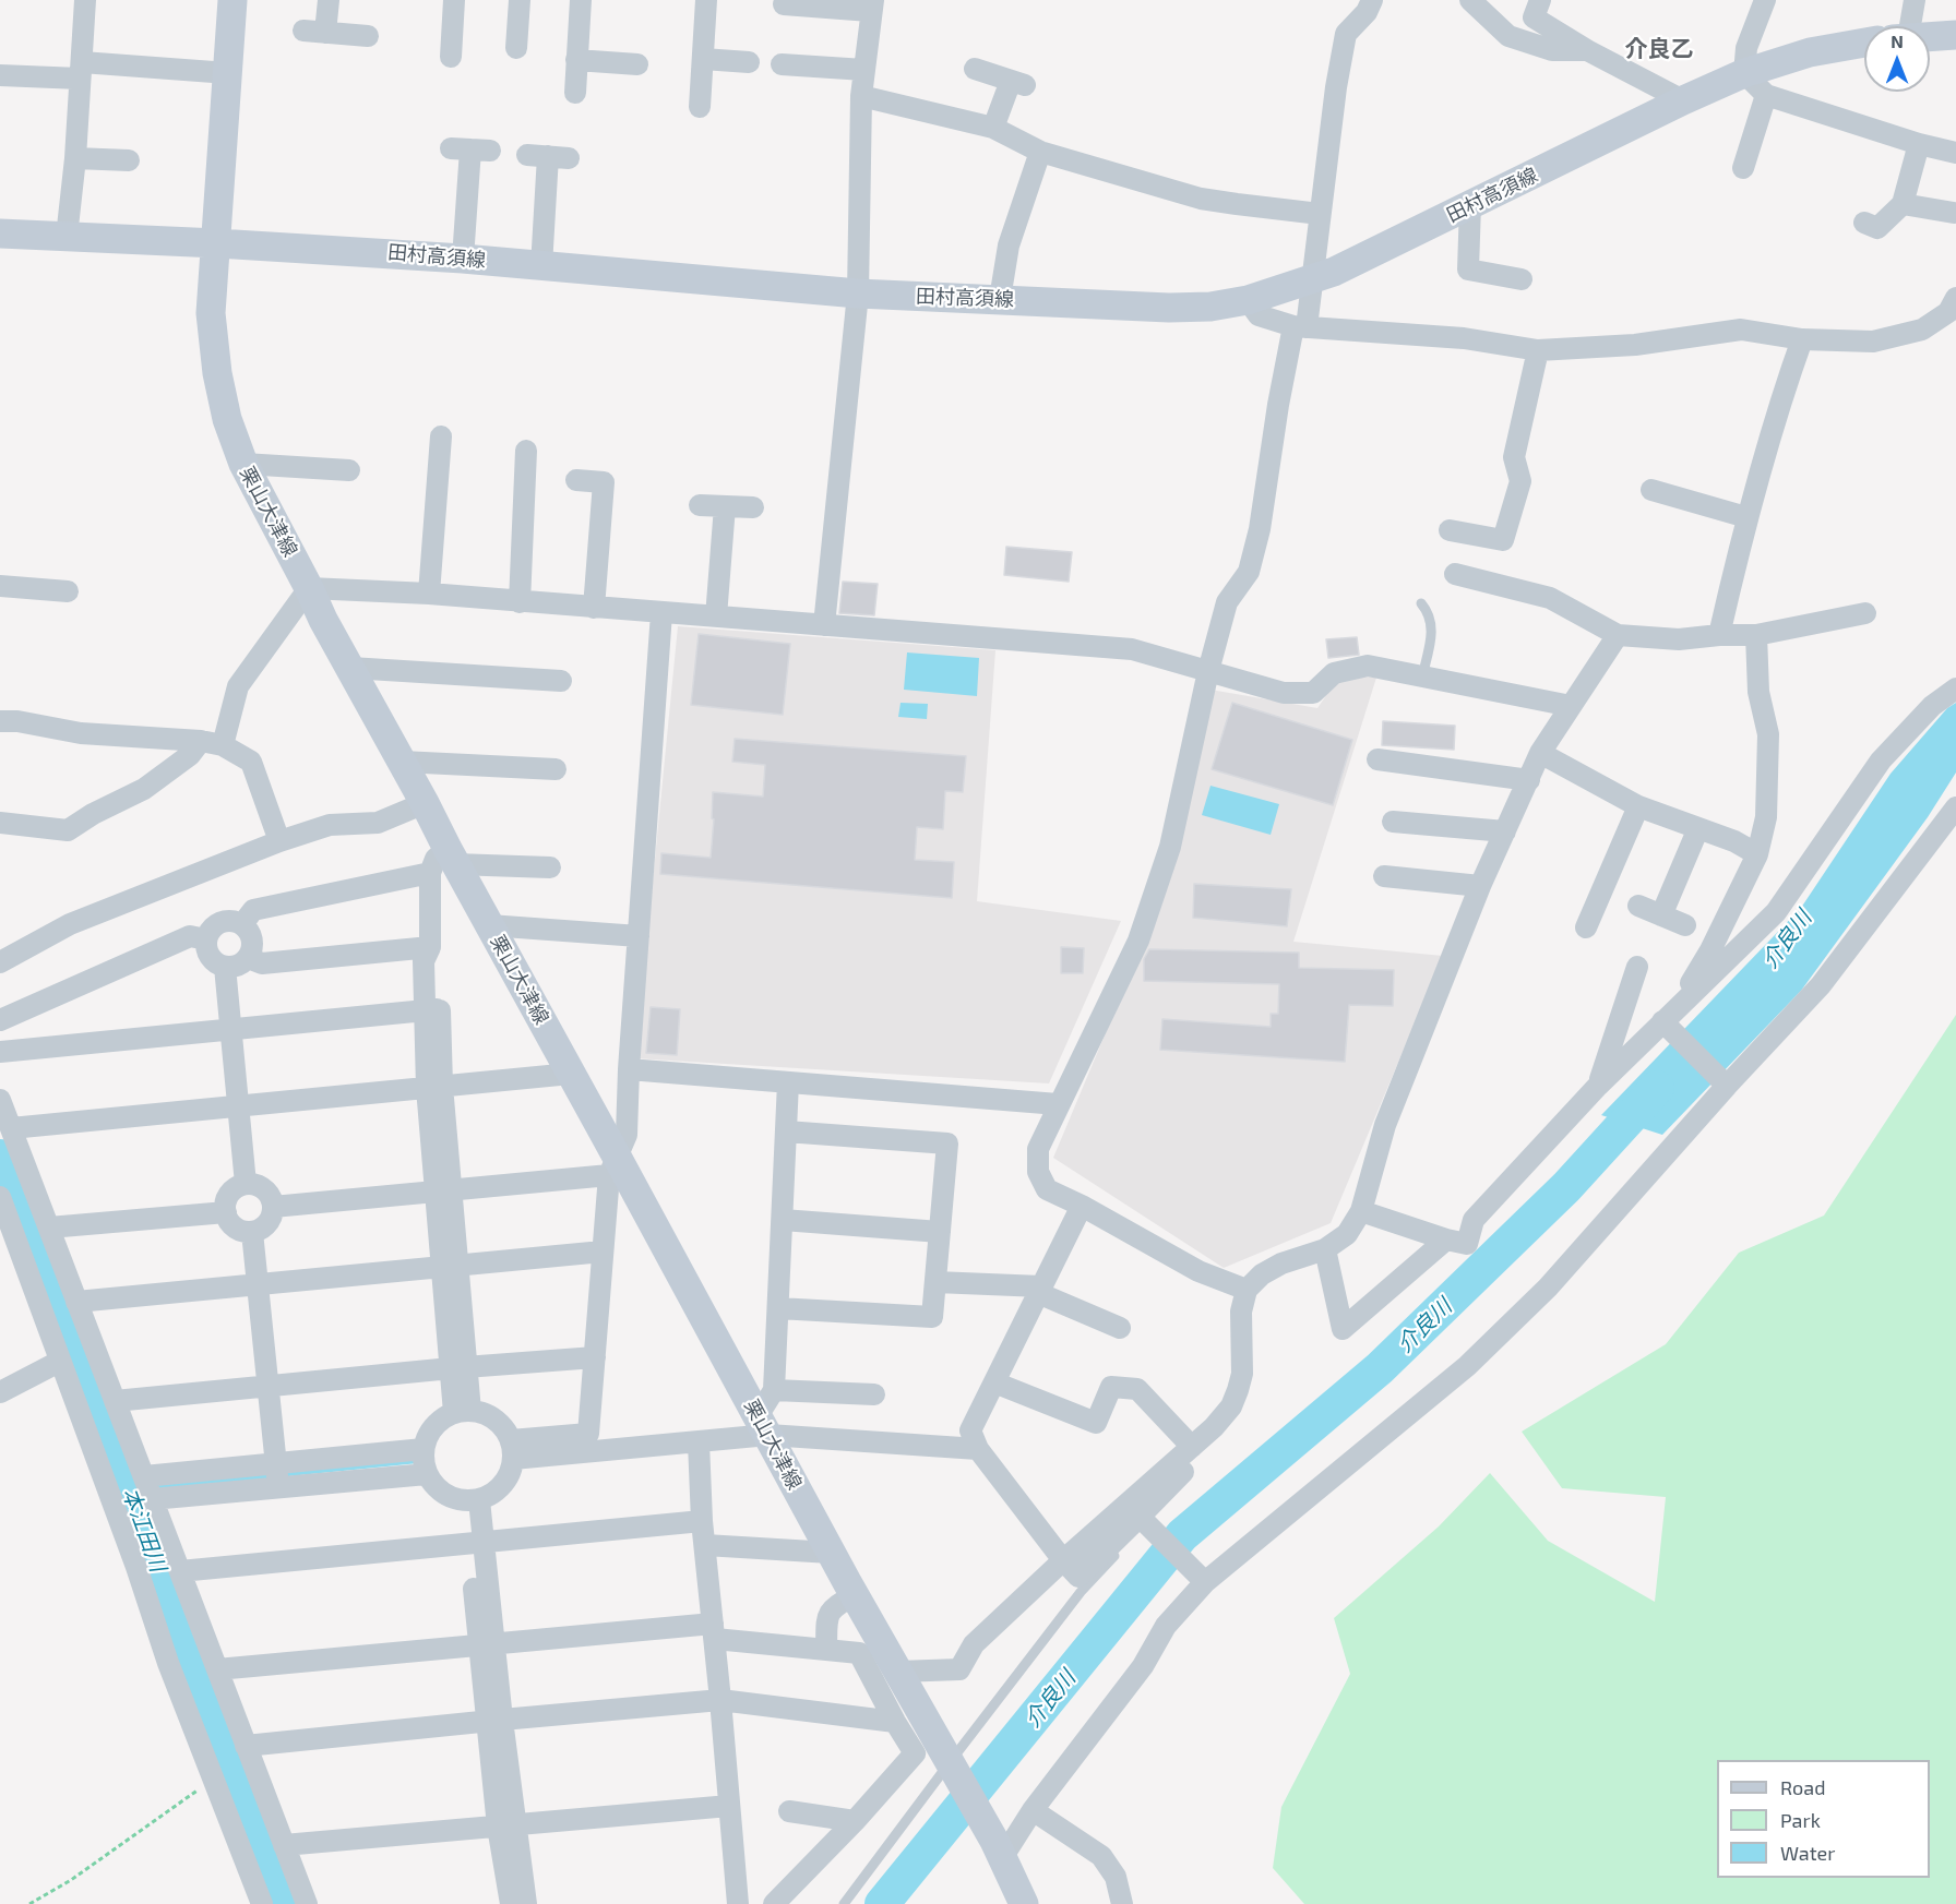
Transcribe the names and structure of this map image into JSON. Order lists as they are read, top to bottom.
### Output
{
  "streets": {
    "main road": ["田村高須線", "栗山大津線"]
  },
  "crossings": [
    ["田村高須線", "栗山大津線"]
  ],
  "districts": ["介良乙"],
  "water": ["介良川", "本江田川"],
  "legend": ["Road", "Park", "Water"],
  "north": "top"
}
